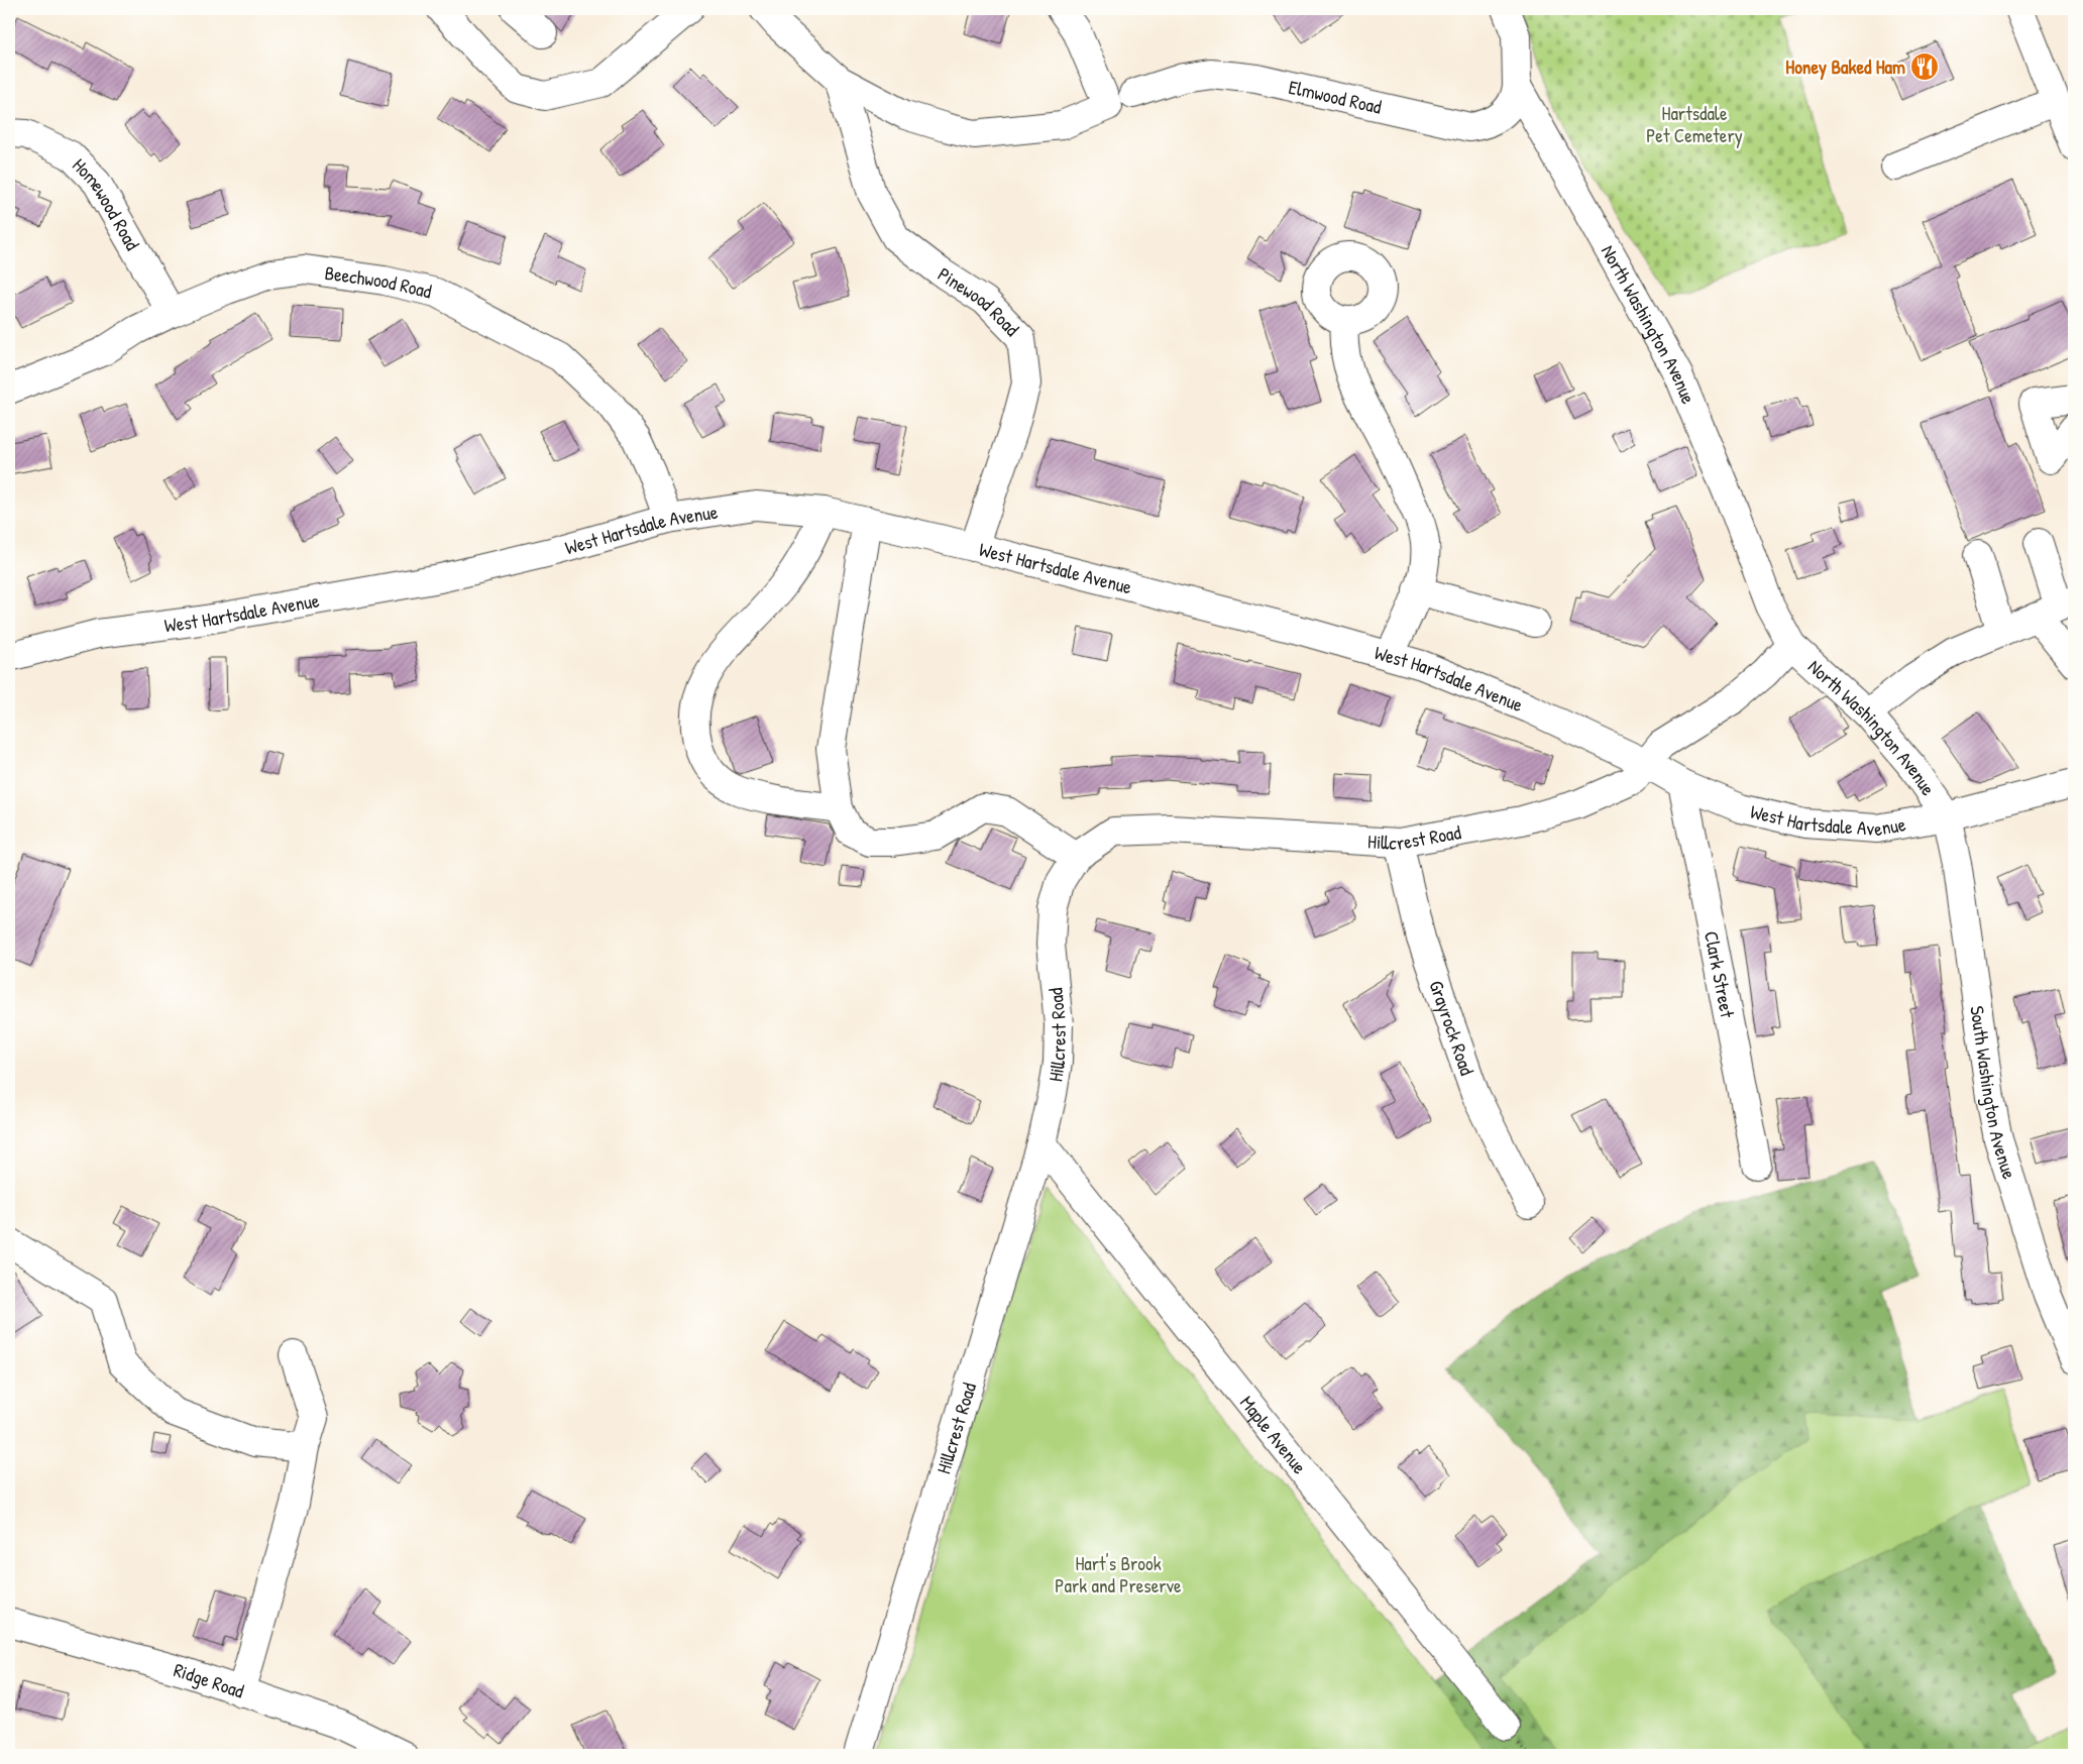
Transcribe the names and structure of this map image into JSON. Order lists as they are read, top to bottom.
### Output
{
  "streets": {
    "street": [
      "Elmwood Road",
      "Homewood Road",
      "Beechwood Road",
      "Pinewood Road",
      "North Washington Avenue",
      "West Hartsdale Avenue",
      "Hillcrest Road",
      "Clark Street",
      "Grayrock Road",
      "South Washington Avenue",
      "Maple Avenue",
      "Ridge Road"
    ]
  },
  "crossings": [
    ["Elmwood Road", "North Washington Avenue"],
    ["Homewood Road", "Beechwood Road"],
    ["Beechwood Road", "West Hartsdale Avenue"],
    ["Pinewood Road", "West Hartsdale Avenue"],
    ["North Washington Avenue", "West Hartsdale Avenue"],
    ["North Washington Avenue", "Hillcrest Road"],
    ["North Washington Avenue", "South Washington Avenue"],
    ["West Hartsdale Avenue", "Hillcrest Road"],
    ["West Hartsdale Avenue", "Clark Street"],
    ["West Hartsdale Avenue", "South Washington Avenue"],
    ["Hillcrest Road", "Grayrock Road"],
    ["Hillcrest Road", "Maple Avenue"]
  ],
  "parks": ["Hartsdale Pet Cemetery", "Hart's Brook Park and Preserve"],
  "places": {
    "restaurant": ["Honey Baked Ham"]
  }
}
